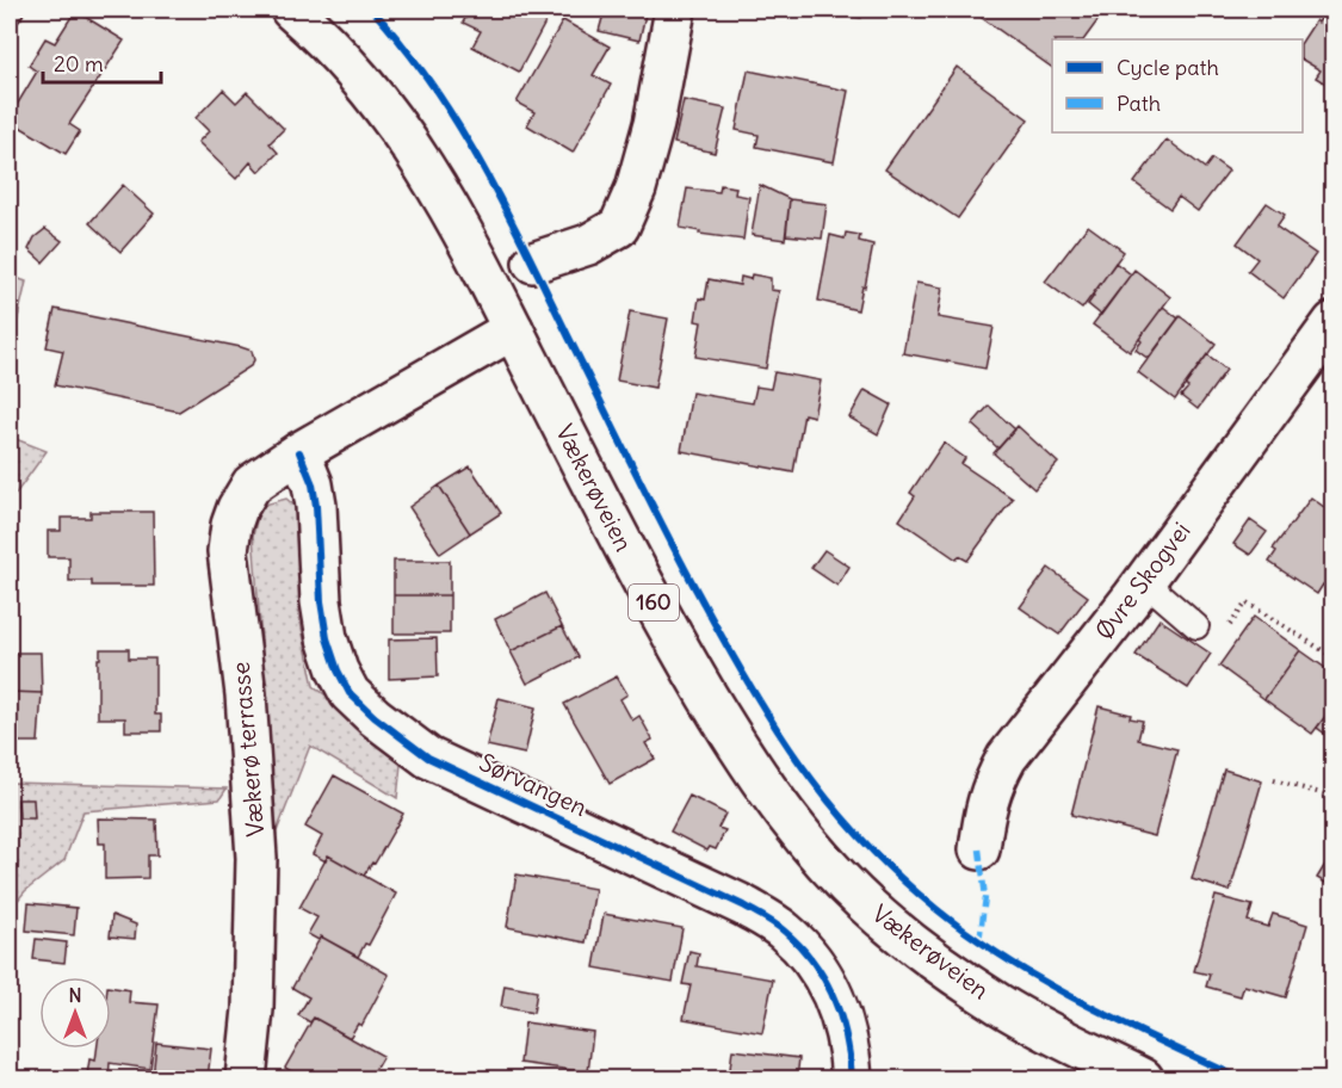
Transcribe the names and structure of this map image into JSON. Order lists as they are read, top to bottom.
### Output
{
  "streets": {
    "street": [
      "Vækerøveien",
      "Øvre Skogvei",
      "160",
      "Vækerø terrasse",
      "Sørvangen"
    ]
  },
  "crossings": [
    ["Vækerø terrasse", "Sørvangen"]
  ],
  "legend": ["Cycle path", "Path"],
  "scale_bar": "20 m",
  "north": "top"
}
